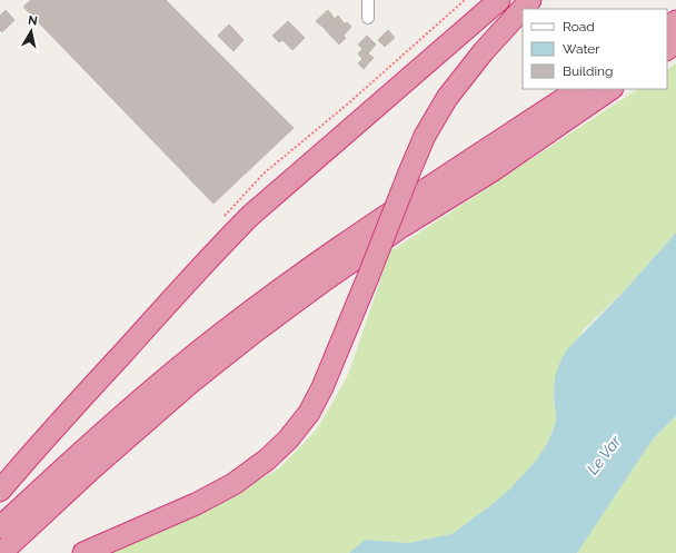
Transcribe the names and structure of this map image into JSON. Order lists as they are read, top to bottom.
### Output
{
  "water": ["Le Var"],
  "legend": ["Road", "Water", "Building"],
  "north": "top"
}
